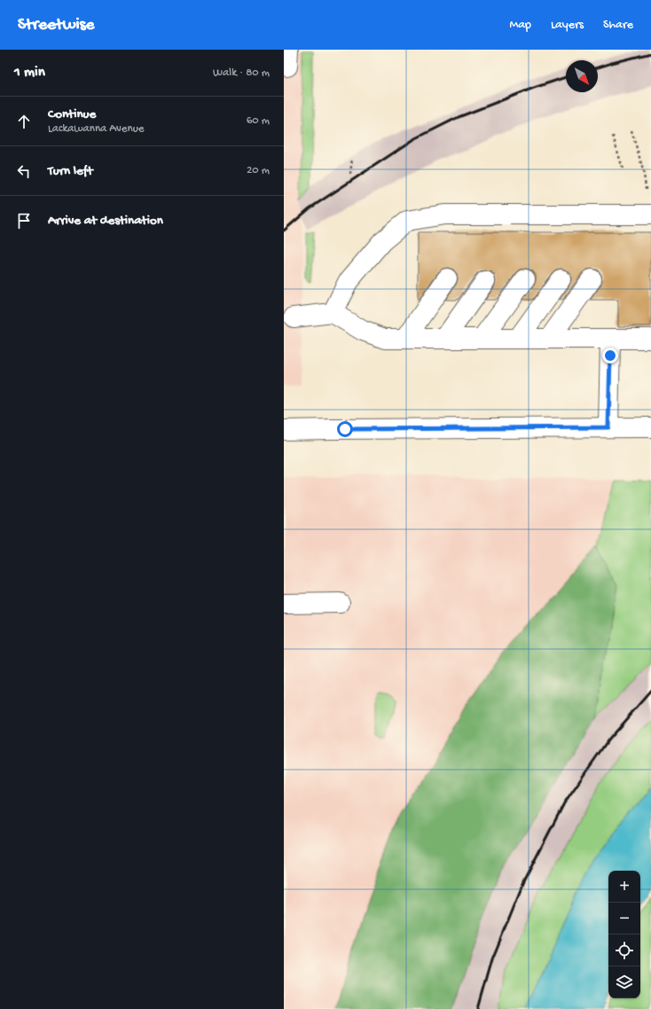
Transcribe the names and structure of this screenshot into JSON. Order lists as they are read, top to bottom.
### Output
{
  "north": "bottom right",
  "page": {
    "header": "Streetwise",
    "nav": ["Map", "Layers", "Share"],
    "heading": ["1 min", "Walk · 80 m"],
    "list": [
      ["Continue", "Lackawanna Avenue", "60 m"],
      ["Turn left", "20 m"],
      "Arrive at destination"
    ],
    "map_buttons": ["+", "−"]
  }
}
